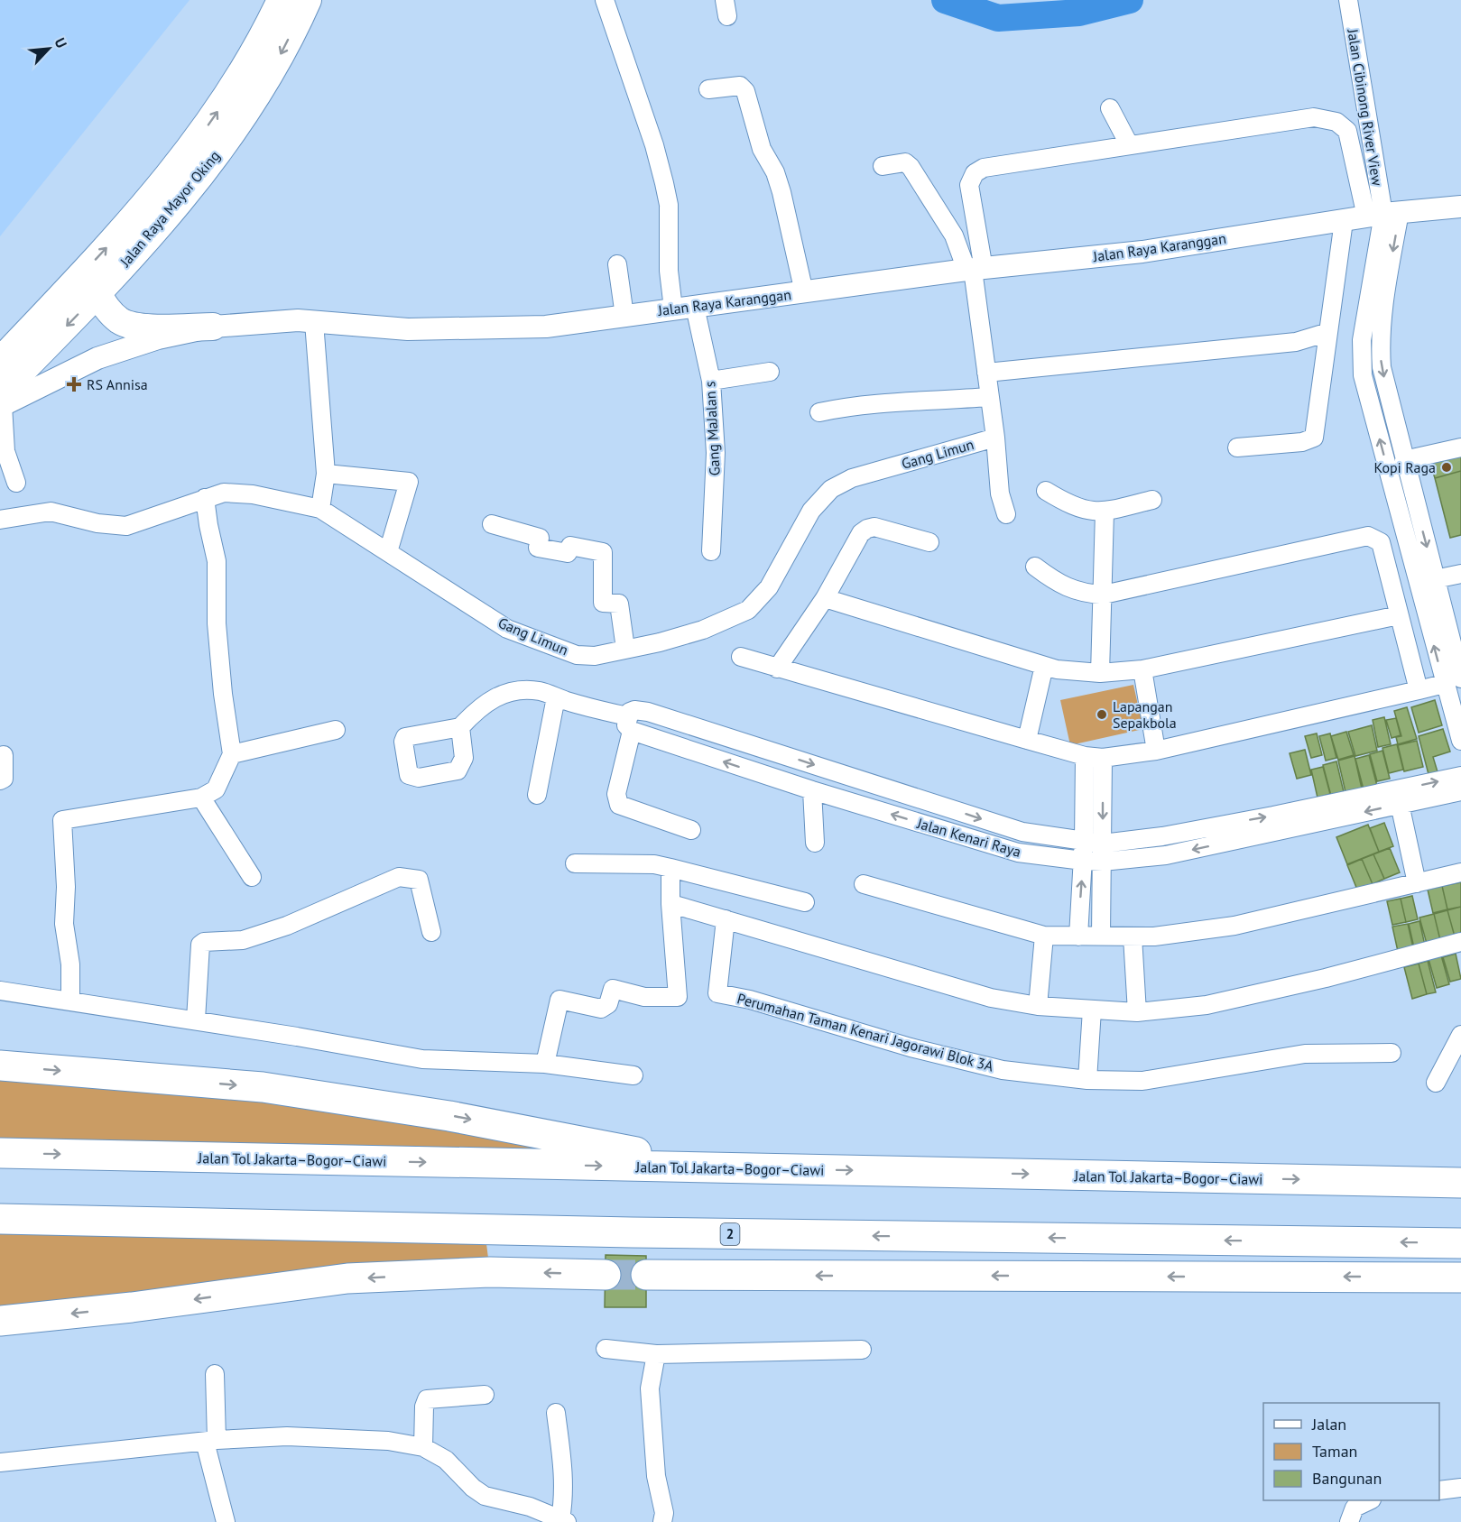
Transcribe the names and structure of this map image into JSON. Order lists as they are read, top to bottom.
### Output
{
  "streets": {
    "highway": ["Jalan Tol Jakarta–Bogor–Ciawi", "2"],
    "main road": ["Jalan Raya Mayor Oking"],
    "street": [
      "Jalan Cibinong River View",
      "Jalan Raya Karanggan",
      "Gang MaJalan s",
      "Gang Limun",
      "Jalan Kenari Raya",
      "Perumahan Taman Kenari Jagorawi Blok 3A"
    ]
  },
  "crossings": [
    ["Jalan Cibinong River View", "Jalan Raya Karanggan"],
    ["Jalan Raya Mayor Oking", "Jalan Raya Karanggan"],
    ["Jalan Raya Karanggan", "Gang MaJalan s"]
  ],
  "places": {
    "health": ["RS Annisa"],
    "other": ["Kopi Raga", "Lapangan Sepakbola"]
  },
  "legend": ["Jalan", "Taman", "Bangunan"],
  "north": "top right"
}
